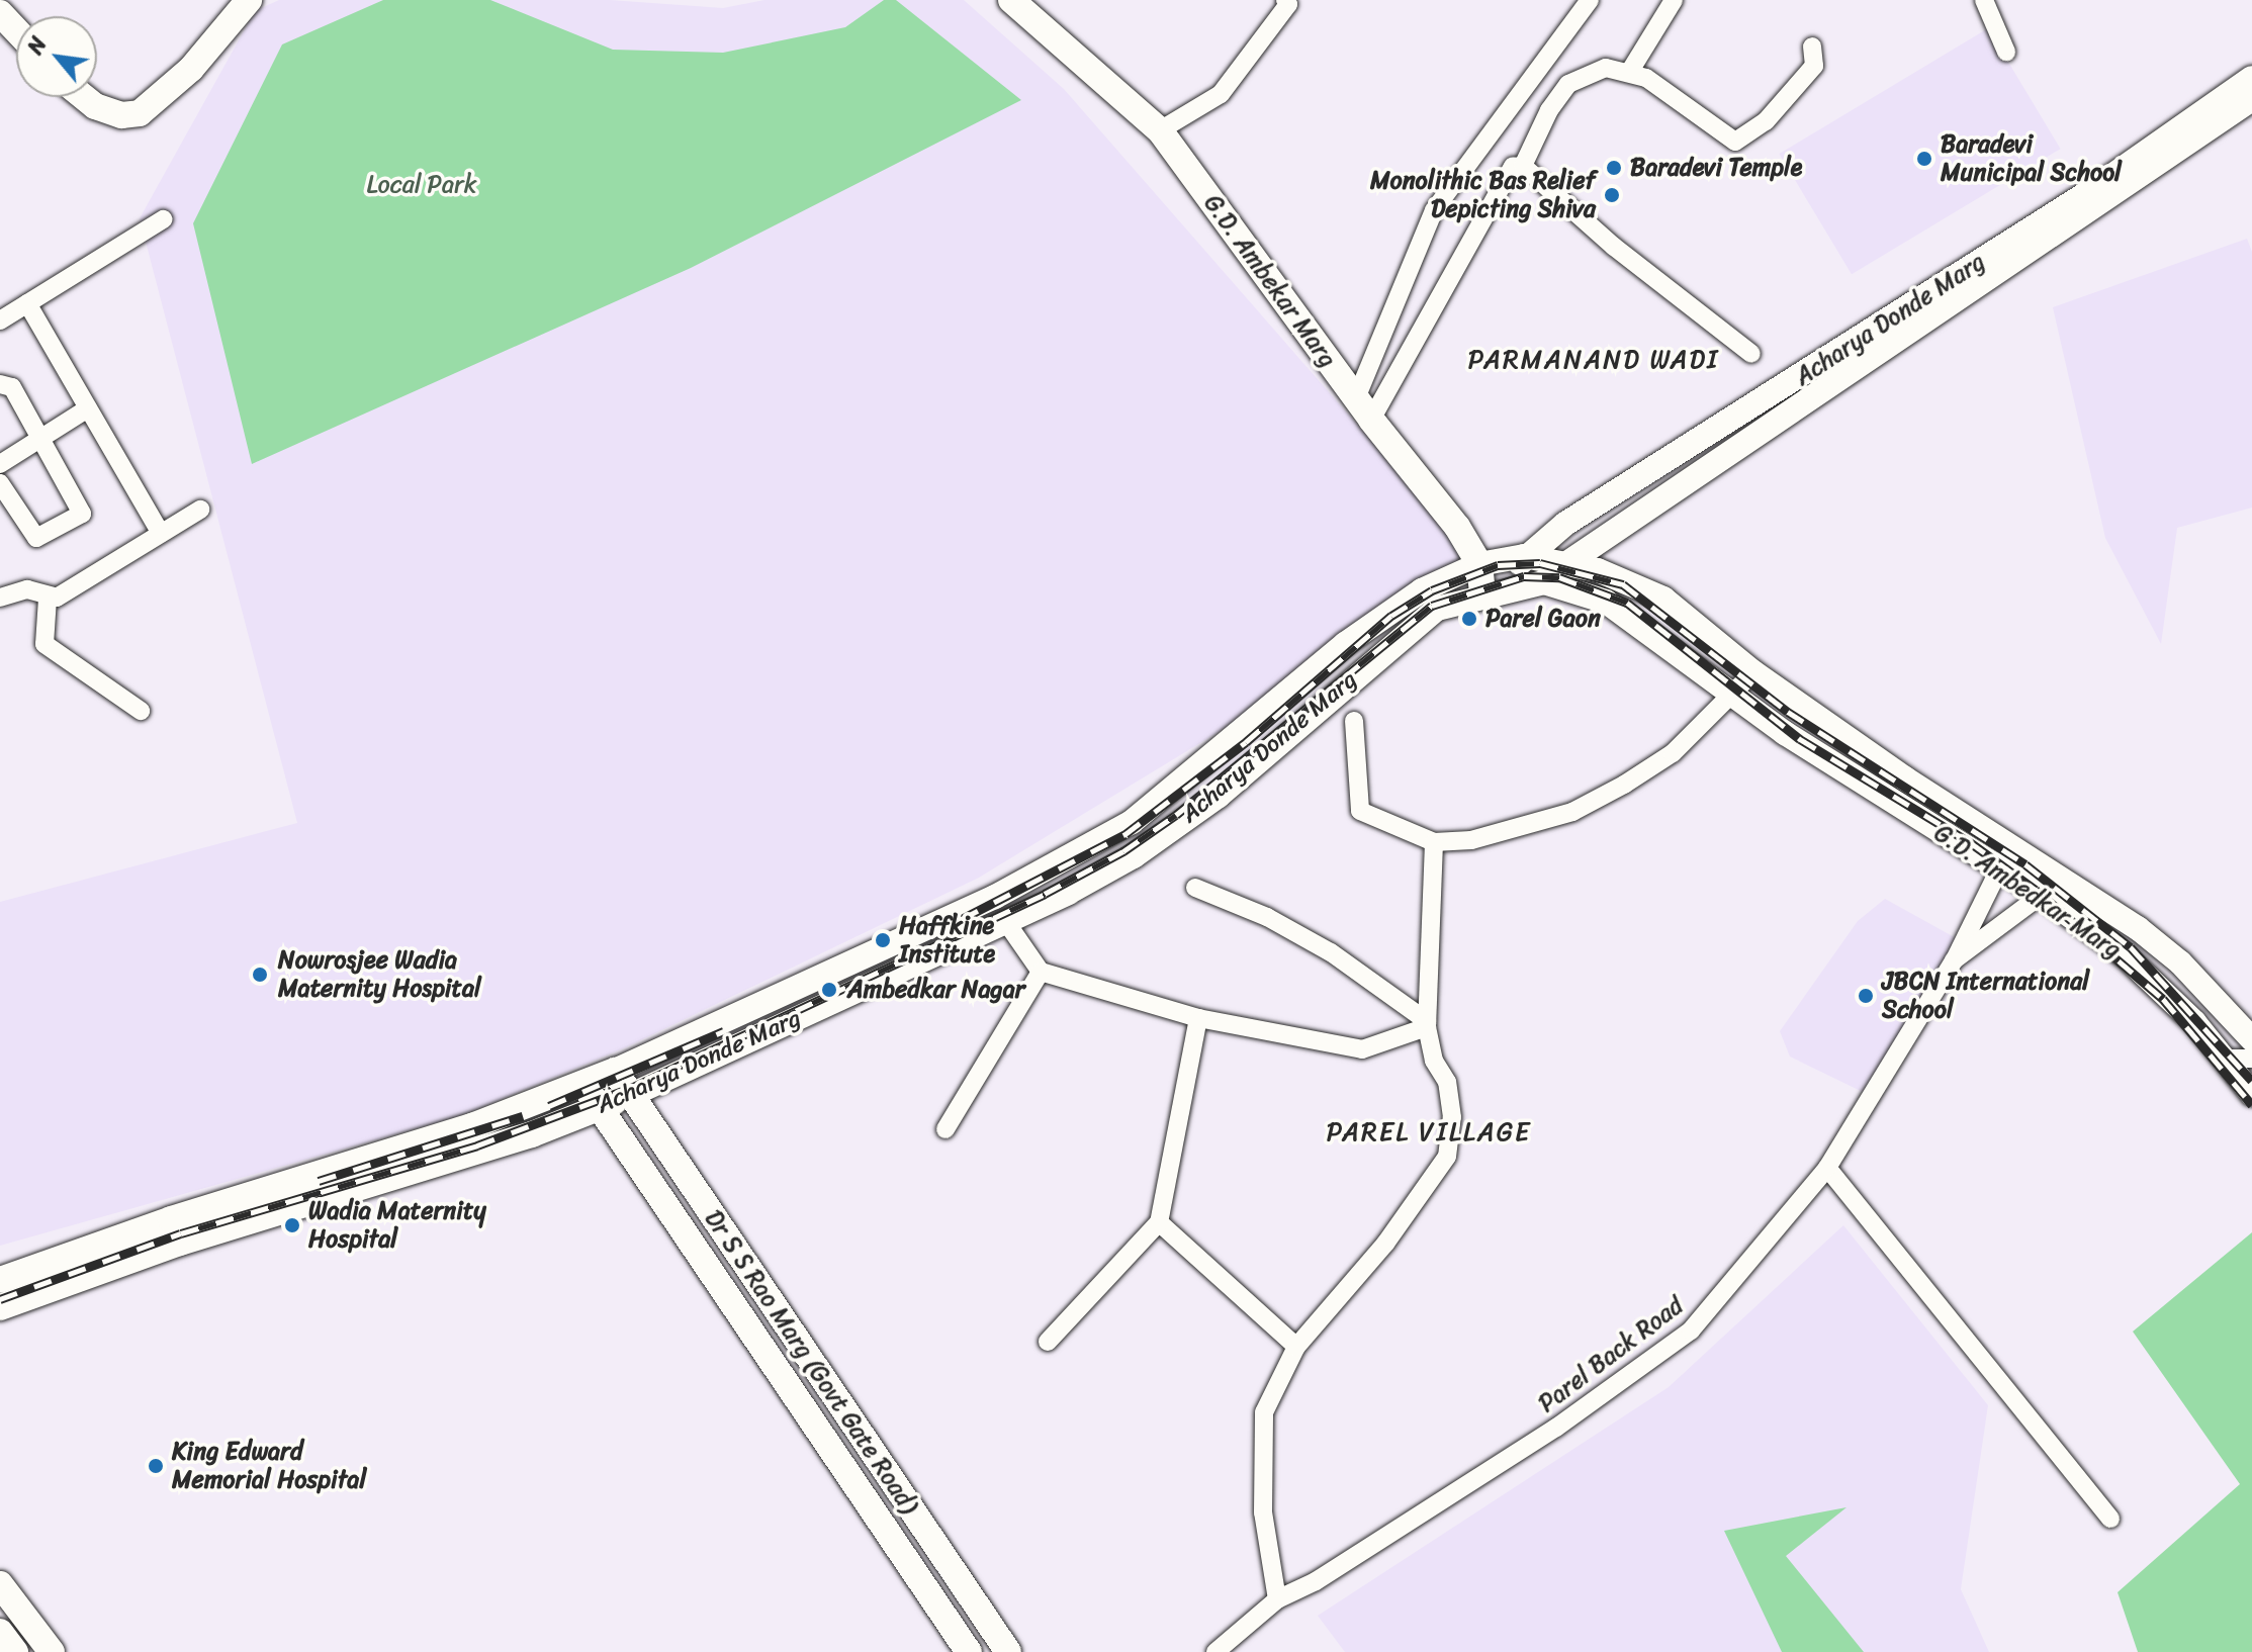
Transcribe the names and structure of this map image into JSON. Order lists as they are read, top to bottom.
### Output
{
  "streets": {
    "main road": ["G.D. Ambekar Marg", "Acharya Donde Marg", "Dr S S Rao Marg (Govt Gate Road)"],
    "street": ["G.D. Ambedkar Marg", "Parel Back Road"]
  },
  "crossings": [
    ["G.D. Ambekar Marg", "Acharya Donde Marg"],
    ["Acharya Donde Marg", "G.D. Ambedkar Marg"],
    ["Acharya Donde Marg", "Dr S S Rao Marg (Govt Gate Road)"],
    ["G.D. Ambedkar Marg", "Parel Back Road"]
  ],
  "districts": ["PARMANAND WADI", "PAREL VILLAGE"],
  "parks": ["Local Park"],
  "places": [
    "Baradevi Municipal School",
    "Baradevi Temple",
    "Monolithic Bas Relief Depicting Shiva",
    "Parel Gaon",
    "Haffkine Institute",
    "Nowrosjee Wadia Maternity Hospital",
    "Ambedkar Nagar",
    "JBCN International School",
    "Wadia Maternity Hospital",
    "King Edward Memorial Hospital"
  ],
  "north": "top left"
}
